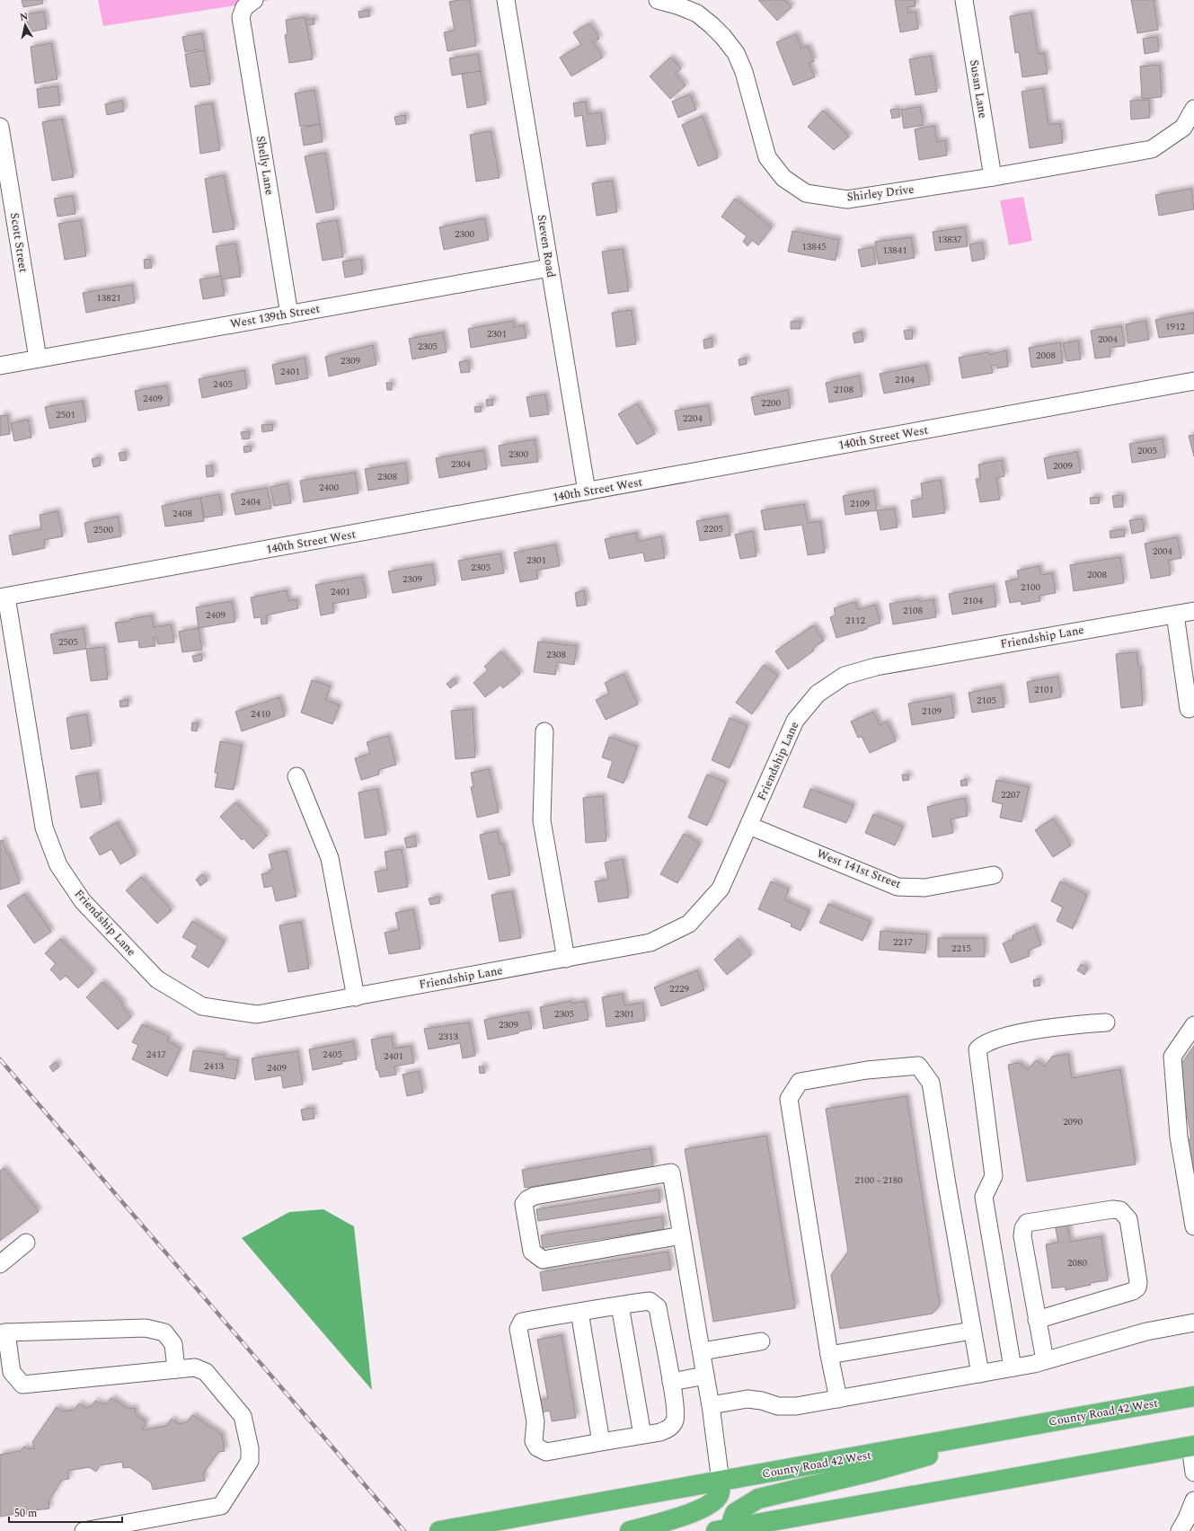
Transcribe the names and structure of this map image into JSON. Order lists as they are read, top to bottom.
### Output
{
  "streets": {
    "highway": ["County Road 42 West"],
    "street": [
      "Susan Lane",
      "Shelly Lane",
      "Shirley Drive",
      "Scott Street",
      "Steven Road",
      "West 139th Street",
      "140th Street West",
      "Friendship Lane",
      "West 141st Street"
    ]
  },
  "crossings": [
    ["Susan Lane", "Shirley Drive"],
    ["Shelly Lane", "West 139th Street"],
    ["Scott Street", "West 139th Street"],
    ["Steven Road", "West 139th Street"],
    ["Steven Road", "140th Street West"],
    ["140th Street West", "Friendship Lane"],
    ["Friendship Lane", "West 141st Street"]
  ],
  "house_numbers": [
    "2300",
    "13837",
    "13845",
    "13841",
    "13821",
    "1912",
    "2301",
    "2004",
    "2305",
    "2008",
    "2309",
    "2401",
    "2104",
    "2405",
    "2108",
    "2409",
    "2200",
    "2501",
    "2204",
    "2005",
    "2300",
    "2304",
    "2009",
    "2308",
    "2400",
    "2404",
    "2109",
    "2408",
    "2205",
    "2500",
    "2004",
    "2301",
    "2305",
    "2008",
    "2309",
    "2100",
    "2401",
    "2104",
    "2108",
    "2409",
    "2112",
    "2505",
    "2308",
    "2101",
    "2105",
    "2109",
    "2410",
    "2207",
    "2217",
    "2215",
    "2229",
    "2305",
    "2301",
    "2309",
    "2313",
    "2417",
    "2405",
    "2401",
    "2413",
    "2409",
    "2090",
    "2100 - 2180",
    "2080"
  ],
  "scale_bar": "50 m",
  "north": "top"
}
